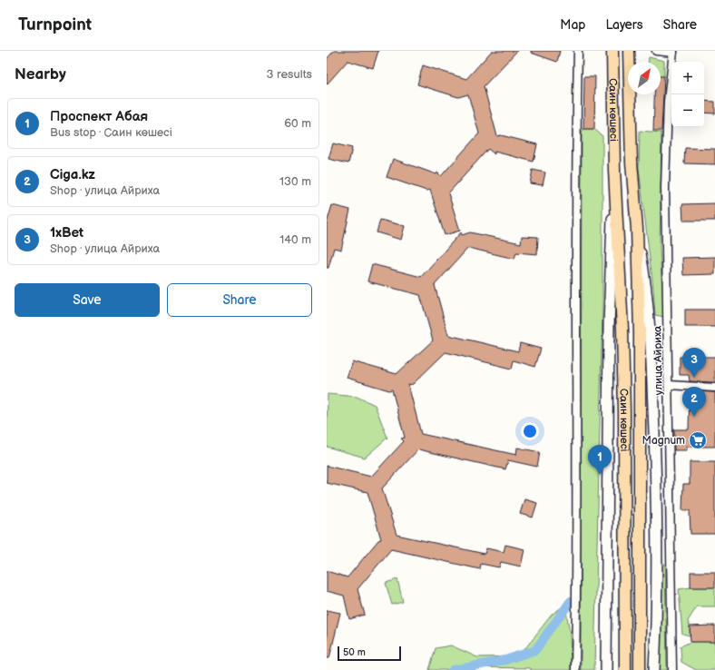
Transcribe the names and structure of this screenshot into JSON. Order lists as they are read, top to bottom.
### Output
{
  "streets": {
    "main road": ["Саин көшесі"],
    "street": ["улица Айриха"]
  },
  "places": {
    "supermarket": ["Magnum"]
  },
  "scale_bar": "50 m",
  "north": "top right",
  "page": {
    "header": "Turnpoint",
    "nav": ["Map", "Layers", "Share"],
    "heading": ["Nearby", "3 results"],
    "map_buttons": ["+", "−"],
    "list": [
      {
        "mark": "1",
        "name": "Проспект Абая",
        "note": "Bus stop · Саин көшесі",
        "value": "60 m"
      },
      {
        "mark": "2",
        "name": "Ciga.kz",
        "note": "Shop · улица Айриха",
        "value": "130 m"
      },
      {
        "mark": "3",
        "name": "1xBet",
        "note": "Shop · улица Айриха",
        "value": "140 m"
      }
    ],
    "buttons": ["Save", "Share"],
    "pins": ["3", "2", "1"],
    "scale": "50 m"
  }
}
